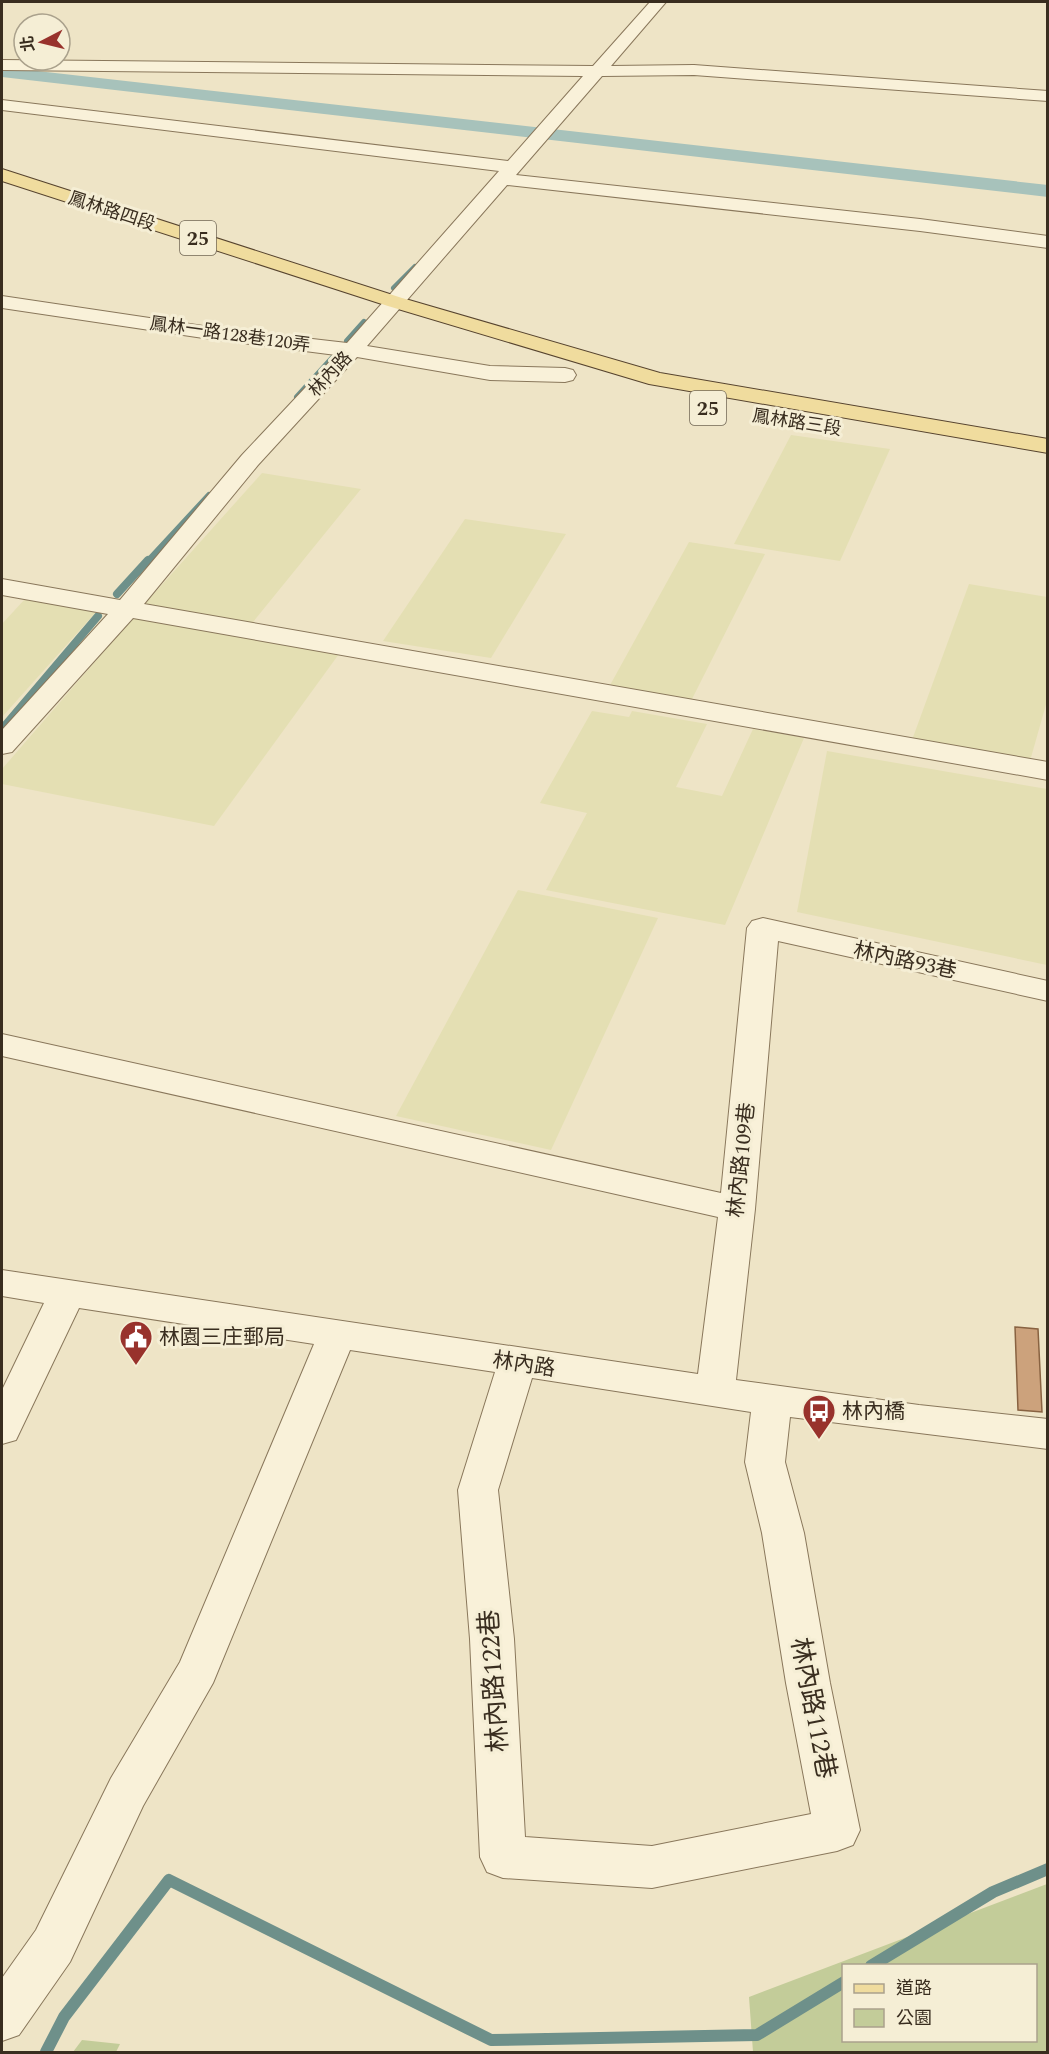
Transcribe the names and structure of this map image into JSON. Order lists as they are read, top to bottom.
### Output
{
  "streets": {
    "main road": ["鳳林路四段", "25", "鳳林路三段"],
    "street": [
      "鳳林一路128巷120弄",
      "林內路",
      "林內路93巷",
      "林內路109巷",
      "林內路122巷",
      "林內路112巷"
    ]
  },
  "crossings": [
    ["鳳林路四段", "林內路"],
    ["鳳林路四段", "鳳林路三段"],
    ["鳳林一路128巷120弄", "林內路"],
    ["鳳林一路128巷120弄", "鳳林路三段"],
    ["林內路", "鳳林路三段"],
    ["林內路", "林內路109巷"],
    ["林內路", "林內路122巷"],
    ["林內路", "林內路112巷"],
    ["林內路93巷", "林內路109巷"],
    ["林內路122巷", "林內路112巷"]
  ],
  "places": {
    "public building": ["林園三庄郵局"],
    "bus stop": ["林內橋"]
  },
  "legend": ["道路", "公園"],
  "north": "left"
}
